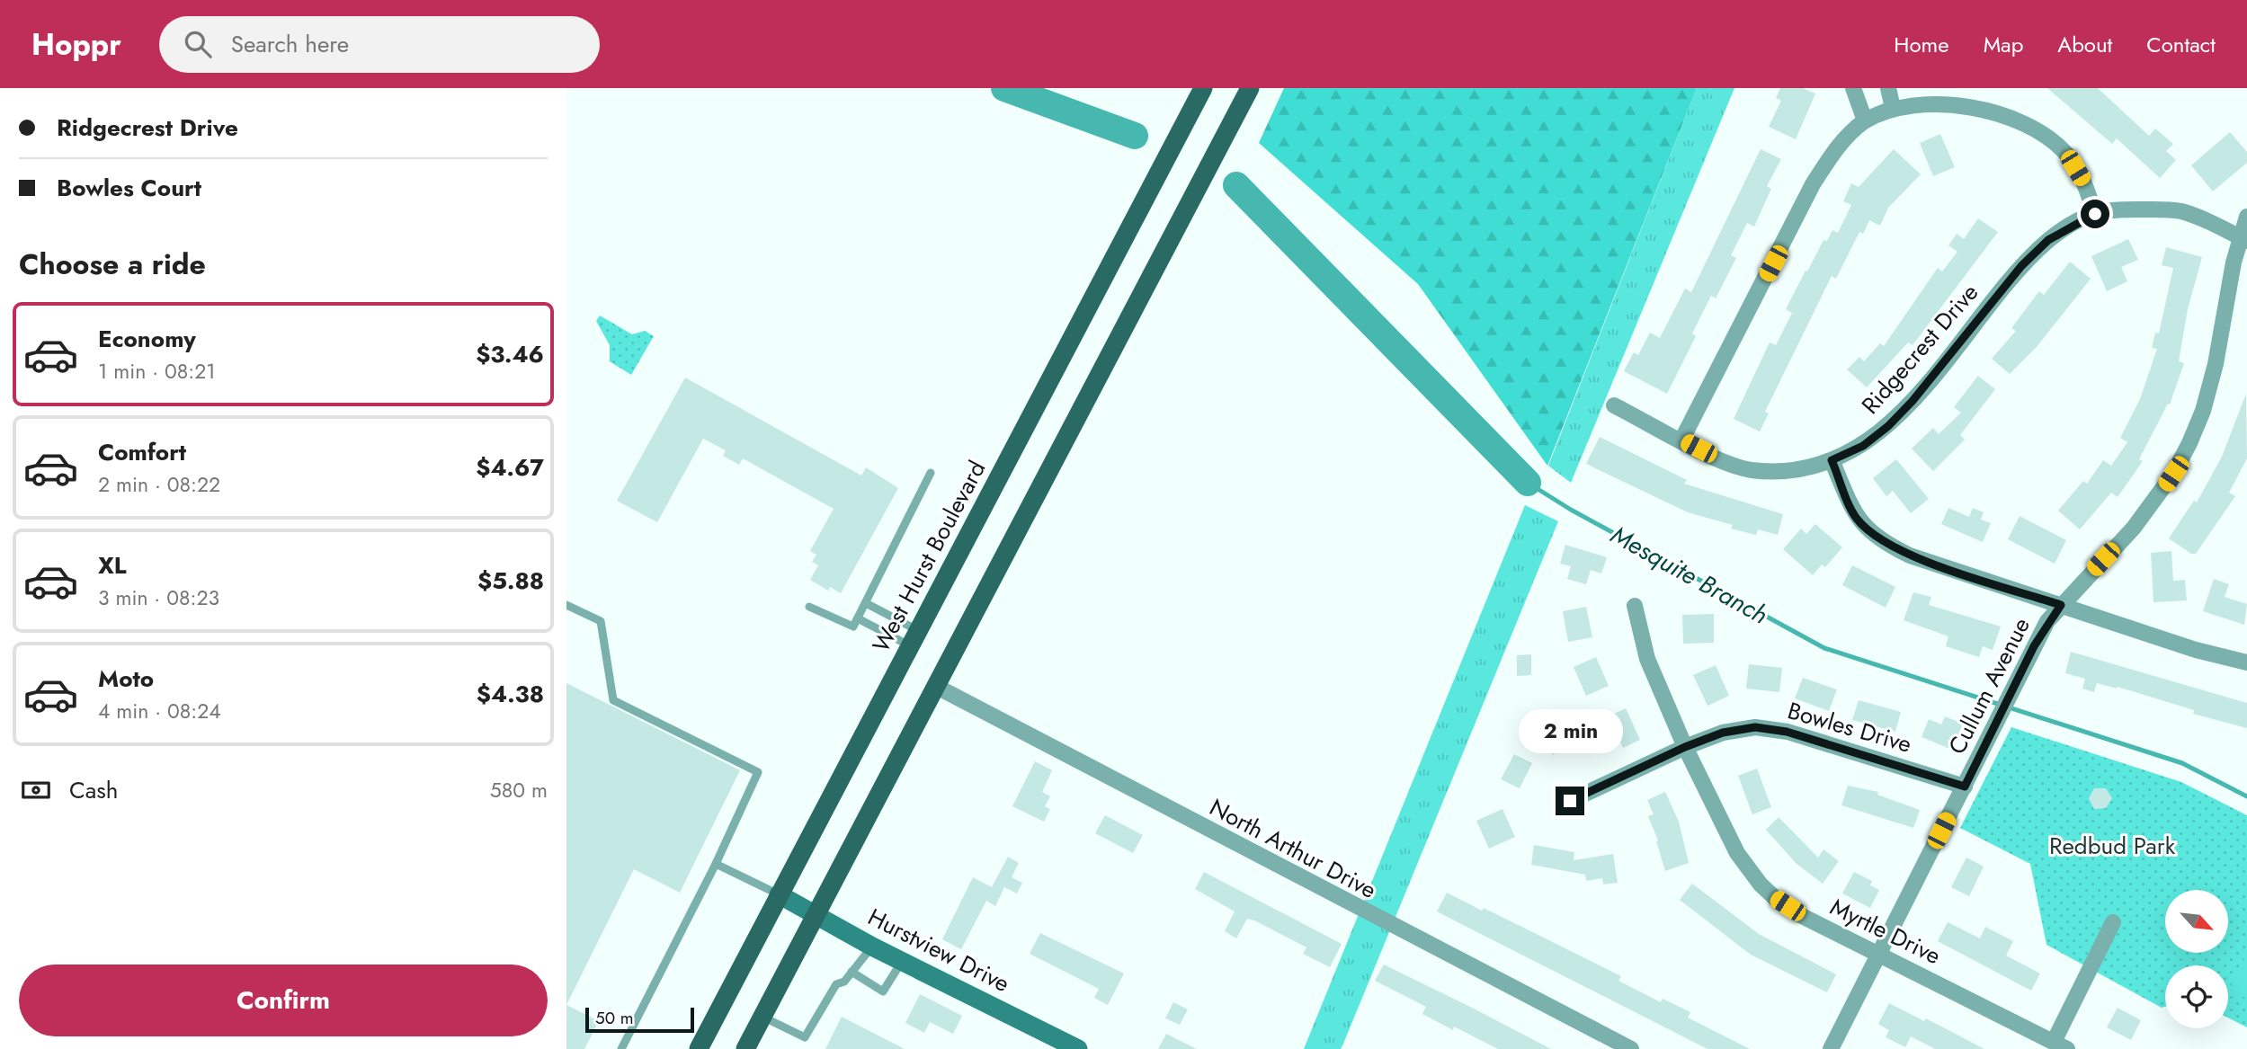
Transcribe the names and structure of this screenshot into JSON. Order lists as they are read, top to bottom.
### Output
{
  "streets": {
    "main road": ["West Hurst Boulevard"],
    "street": [
      "Ridgecrest Drive",
      "Cullum Avenue",
      "Bowles Drive",
      "North Arthur Drive",
      "Myrtle Drive",
      "Hurstview Drive"
    ]
  },
  "crossings": [
    ["Ridgecrest Drive", "Cullum Avenue"],
    ["West Hurst Boulevard", "Hurstview Drive"],
    ["Cullum Avenue", "Bowles Drive"],
    ["Cullum Avenue", "Myrtle Drive"],
    ["Bowles Drive", "Myrtle Drive"]
  ],
  "water": ["Mesquite Branch"],
  "parks": ["Redbud Park"],
  "scale_bar": "50 m",
  "north": "bottom right",
  "page": {
    "header": "Hoppr",
    "search": "Search here",
    "nav": [
      "Home",
      "Map",
      "About",
      "Contact"
    ],
    "banner": ["Ridgecrest Drive", "Bowles Court"],
    "heading": "Choose a ride",
    "list": [
      {
        "name": "Economy",
        "note": "1 min · 08:21",
        "value": "$3.46"
      },
      {
        "name": "Comfort",
        "note": "2 min · 08:22",
        "value": "$4.67"
      },
      {
        "name": "XL",
        "note": "3 min · 08:23",
        "value": "$5.88"
      },
      {
        "name": "Moto",
        "note": "4 min · 08:24",
        "value": "$4.38"
      }
    ],
    "bubble": "2 min",
    "pay": ["Cash", "580 m"],
    "buttons": "Confirm",
    "scale": "50 m"
  }
}
